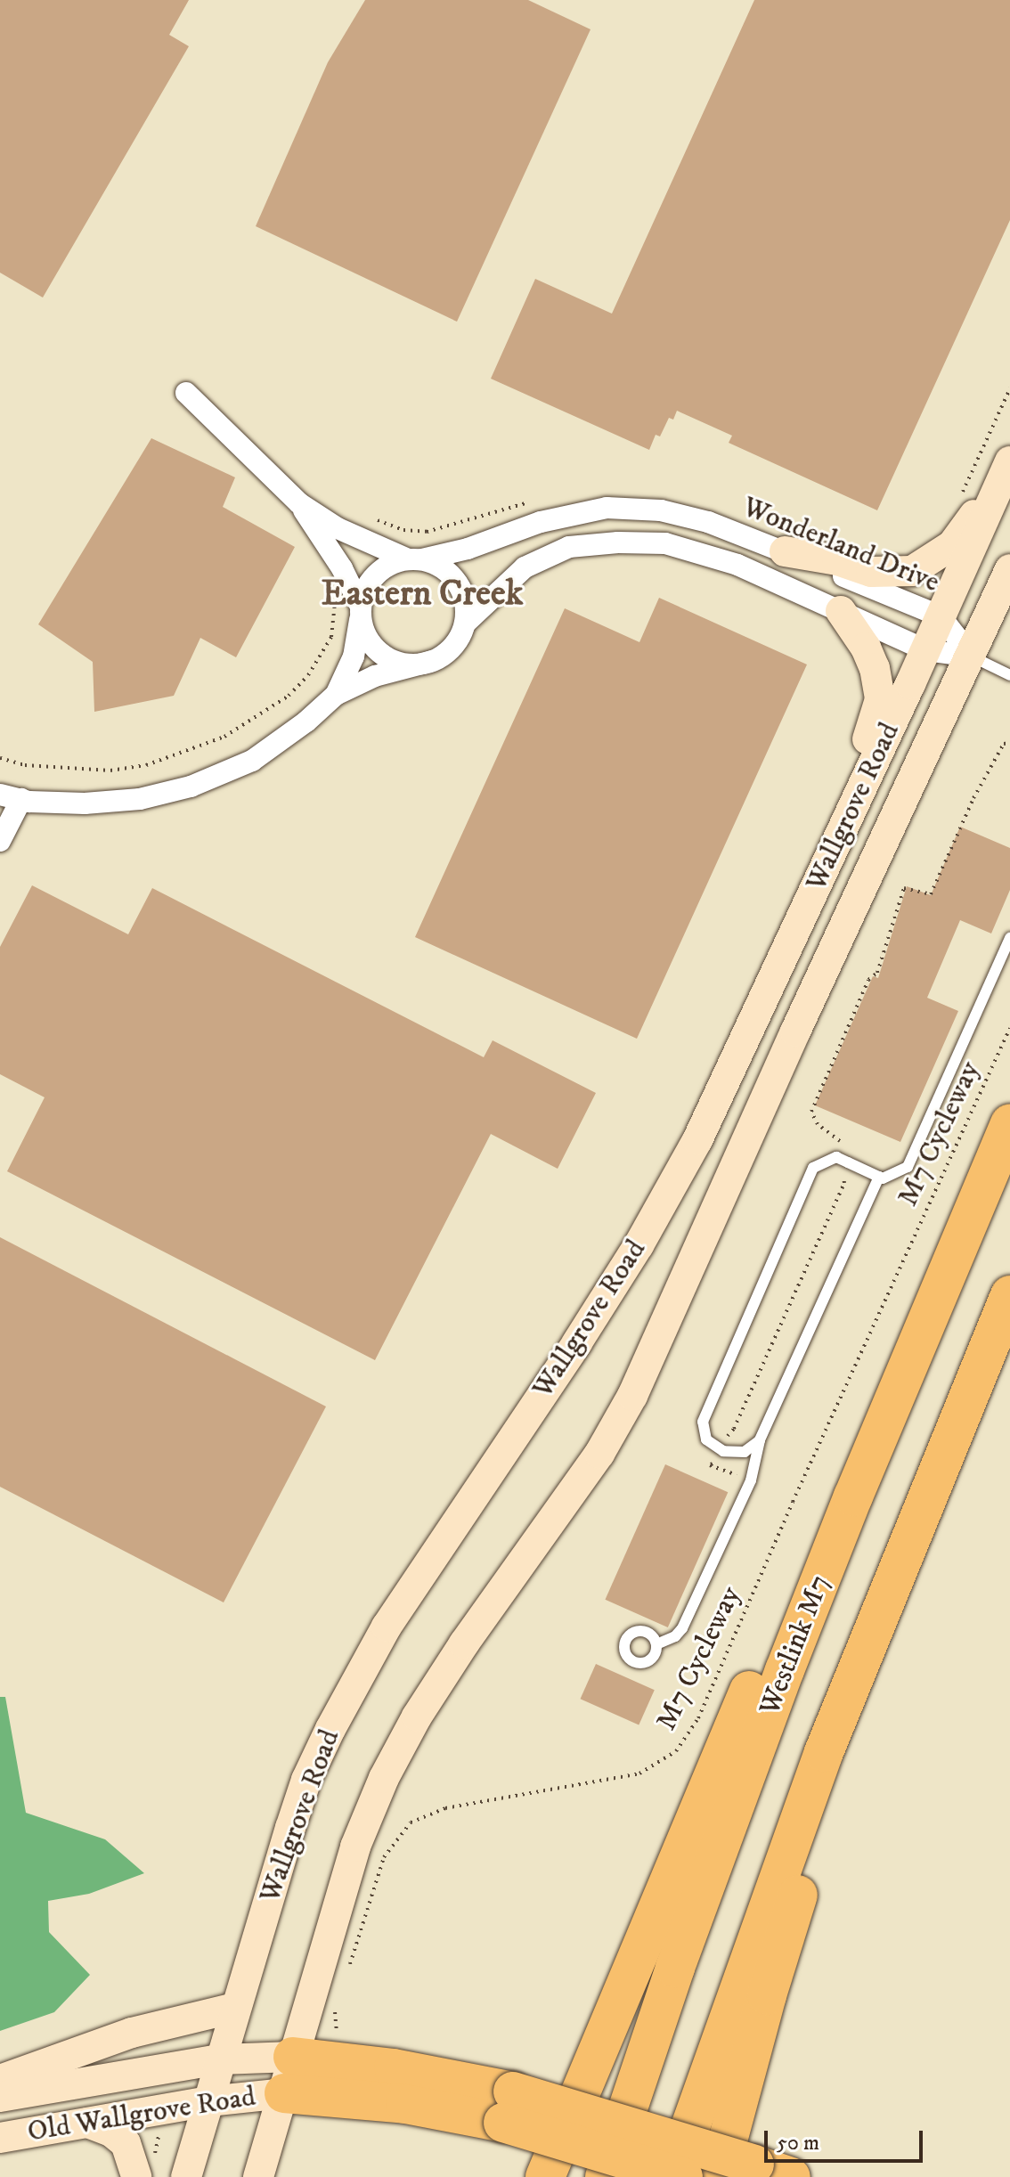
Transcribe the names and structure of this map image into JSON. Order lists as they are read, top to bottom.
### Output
{
  "streets": {
    "highway": ["Westlink M7"],
    "main road": ["Wallgrove Road", "Old Wallgrove Road"],
    "street": ["Wonderland Drive"],
    "path": ["M7 Cycleway"]
  },
  "crossings": [
    ["Wonderland Drive", "Wallgrove Road"],
    ["Wallgrove Road", "Old Wallgrove Road"]
  ],
  "districts": ["Eastern Creek"],
  "scale_bar": "50 m"
}
